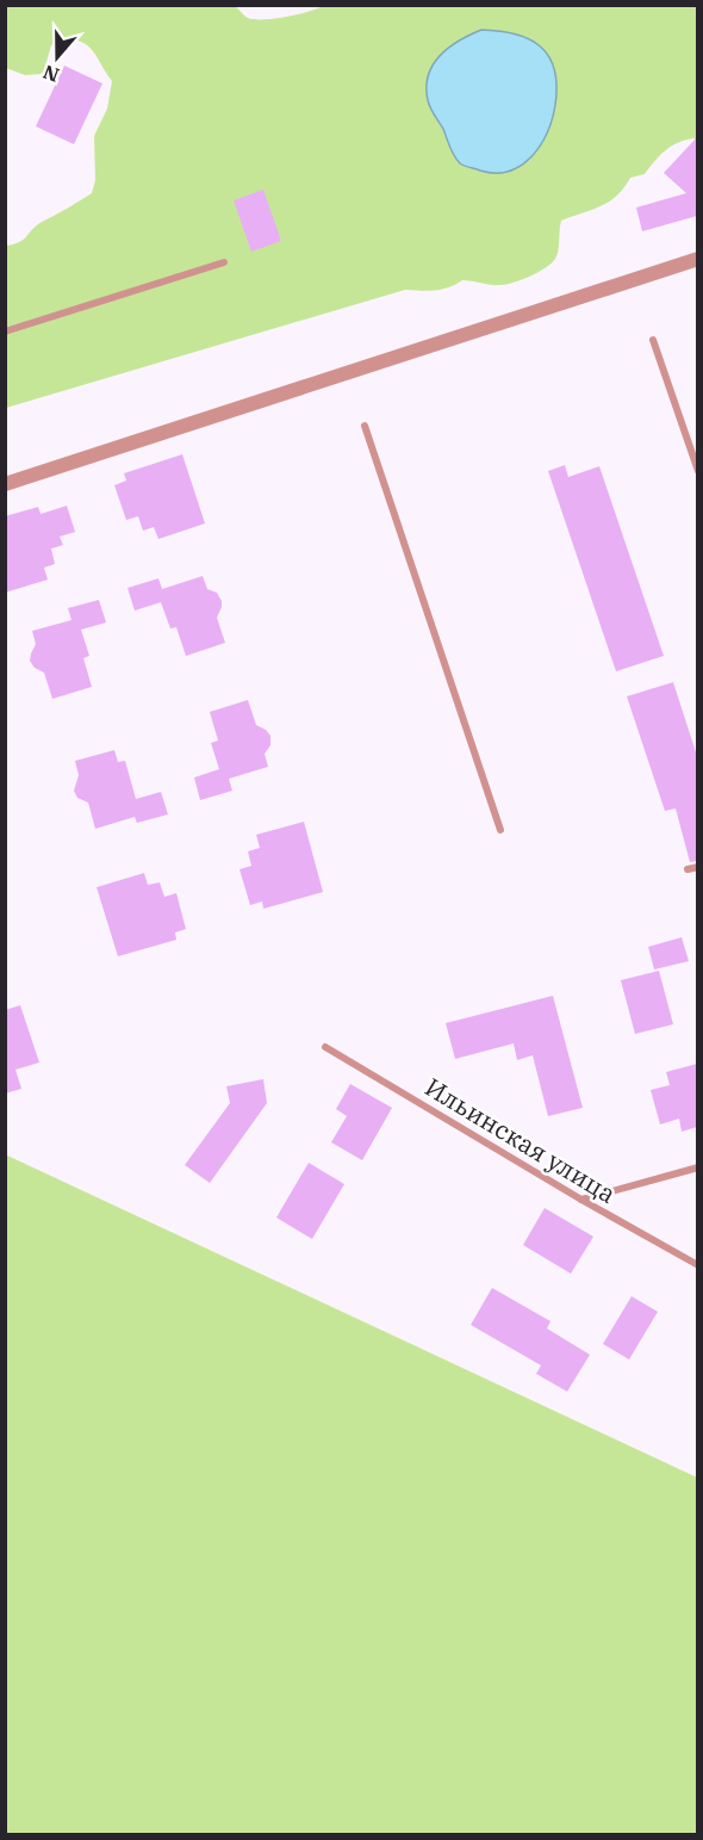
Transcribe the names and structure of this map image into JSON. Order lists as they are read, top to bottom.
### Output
{
  "streets": {
    "lane": ["Ильинская улица"]
  },
  "north": "bottom"
}
